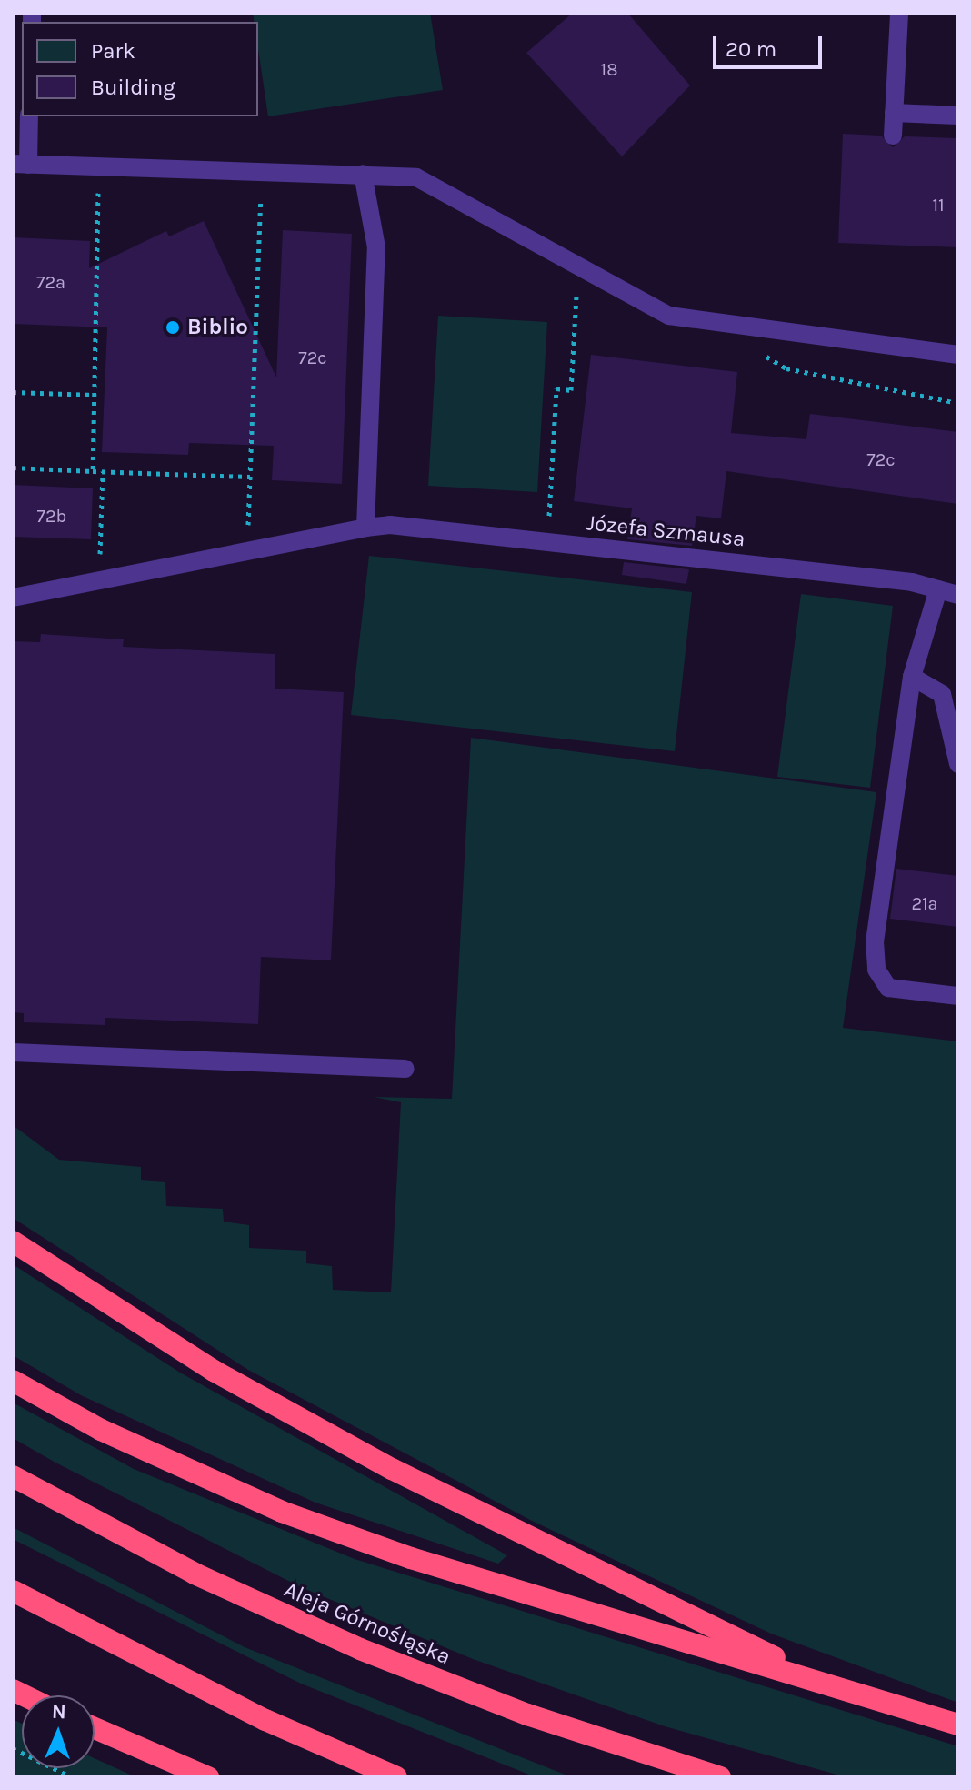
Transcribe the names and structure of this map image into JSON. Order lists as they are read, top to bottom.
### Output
{
  "streets": {
    "highway": ["Aleja Górnośląska"],
    "lane": ["Józefa Szmausa"]
  },
  "places": ["Biblio"],
  "house_numbers": [
    "18",
    "11",
    "72a",
    "72c",
    "72c",
    "72b",
    "21a"
  ],
  "legend": ["Park", "Building"],
  "scale_bar": "20 m",
  "north": "top"
}
